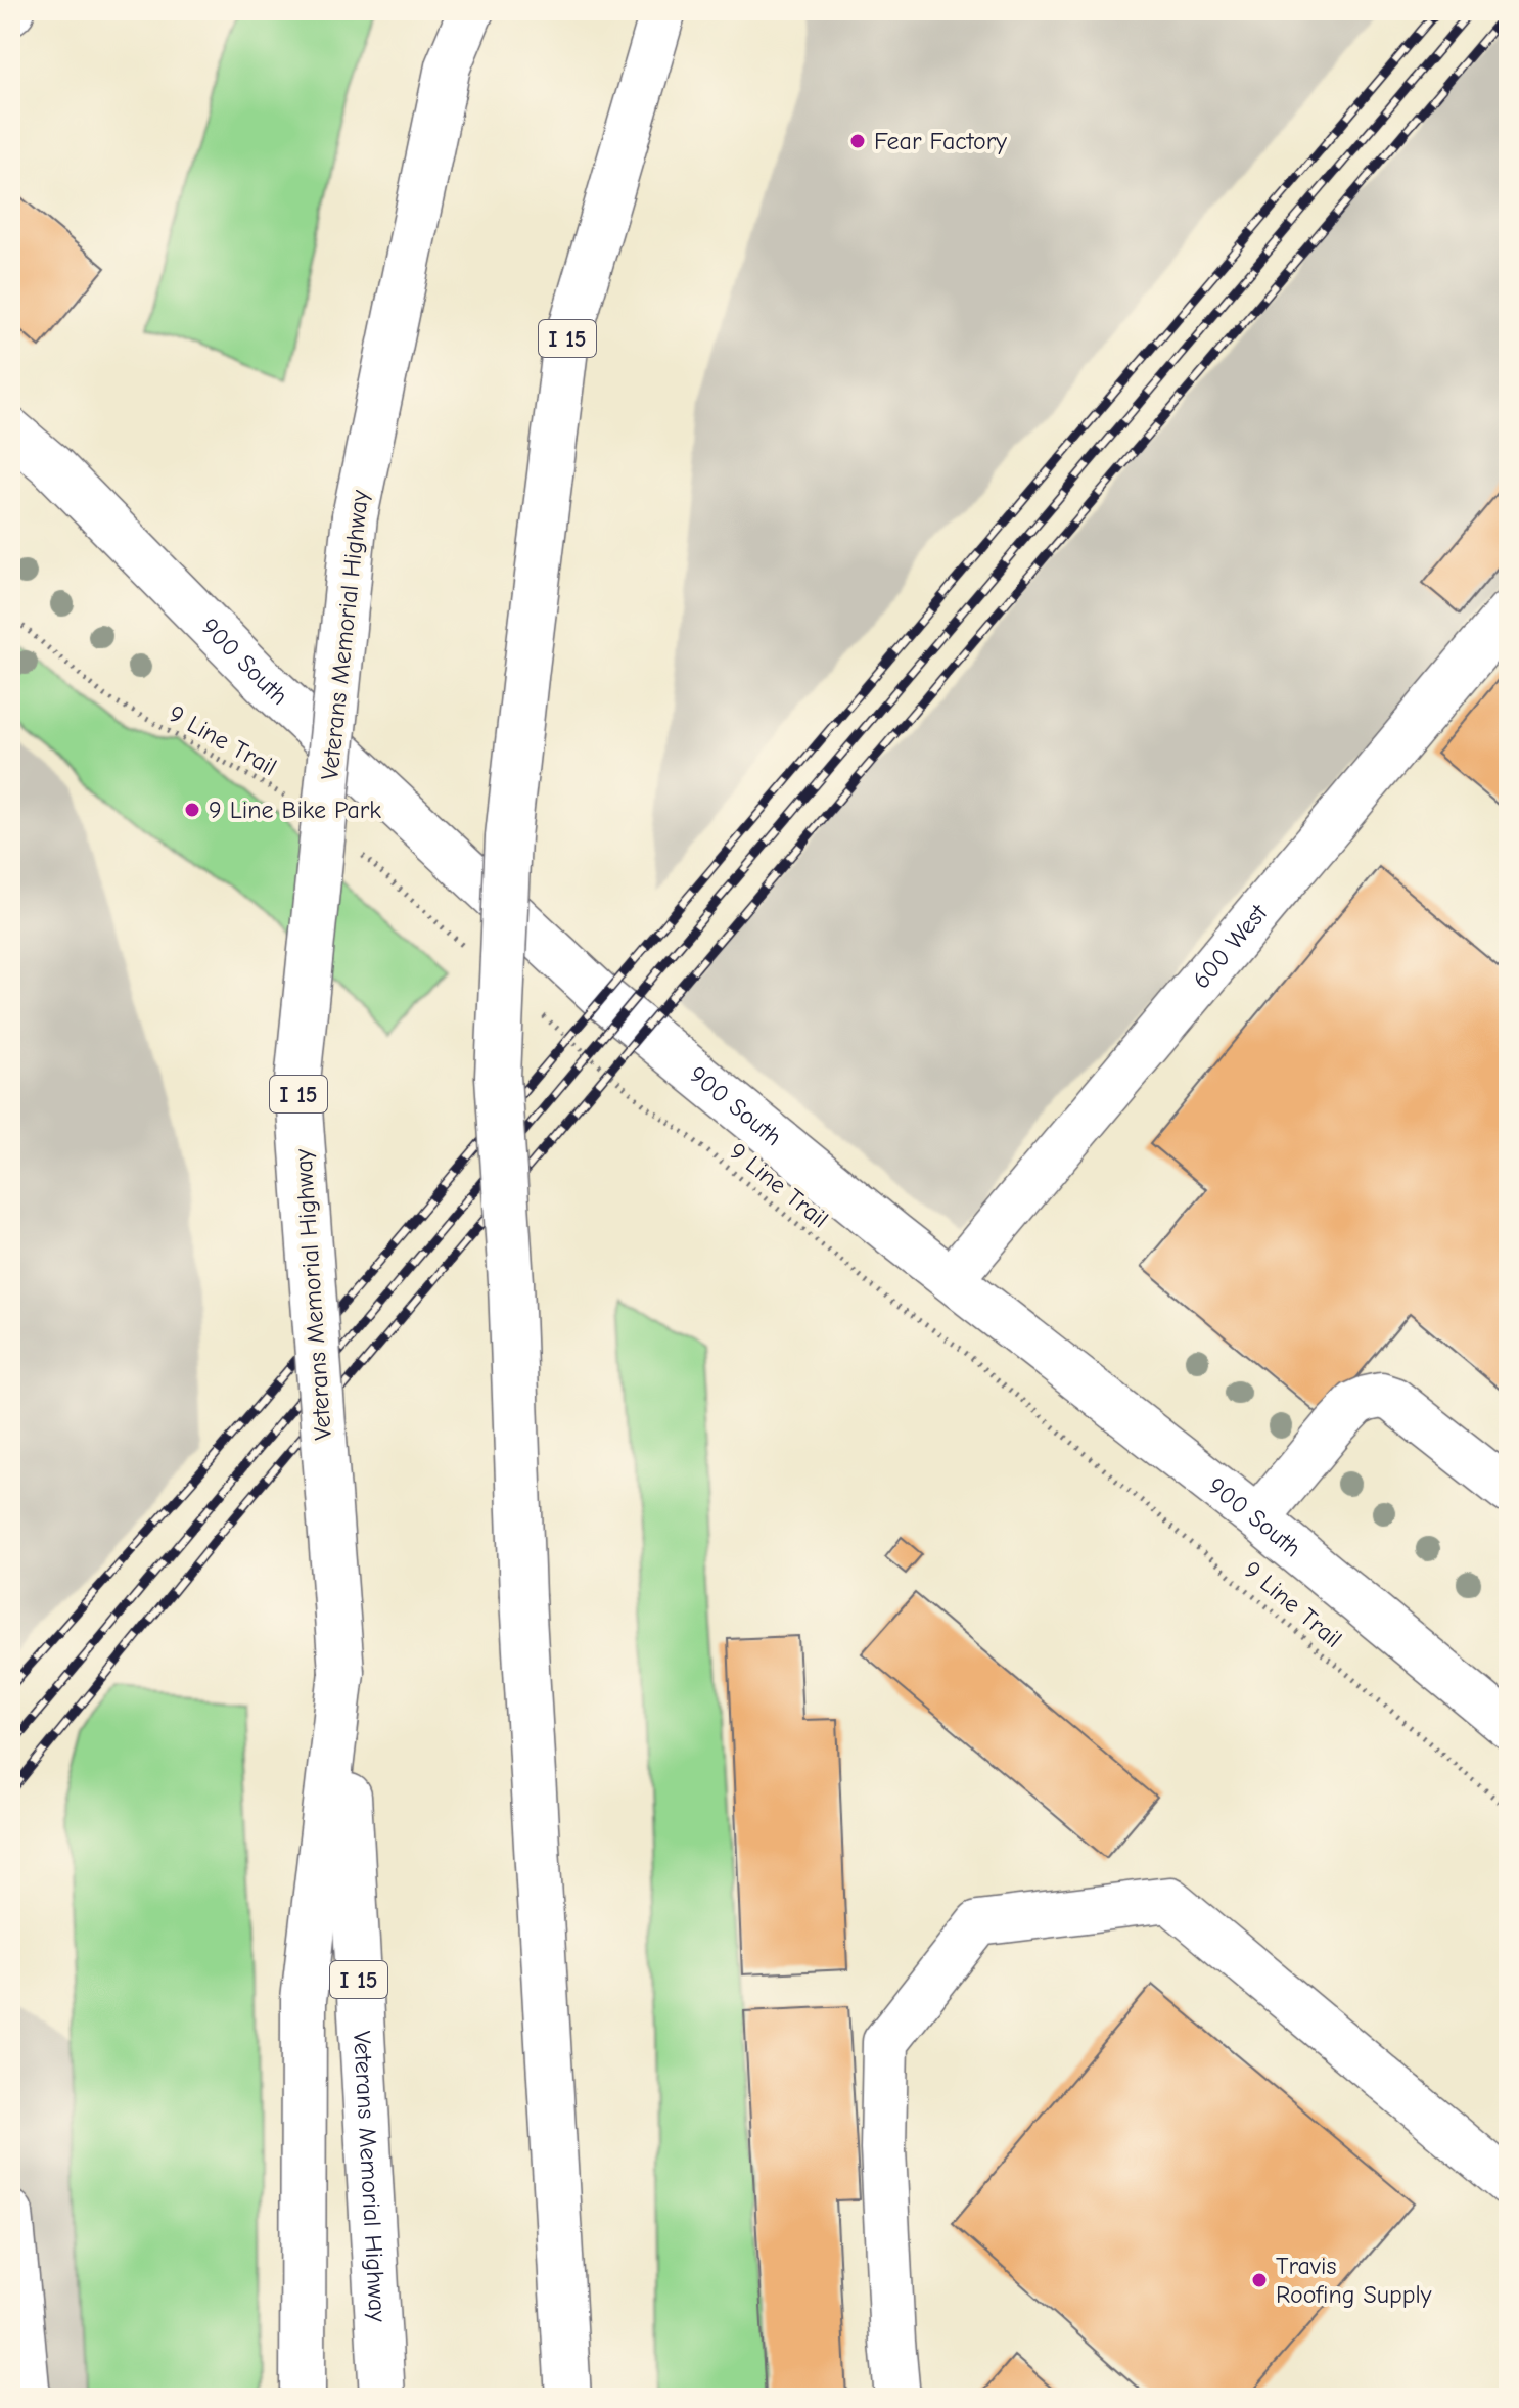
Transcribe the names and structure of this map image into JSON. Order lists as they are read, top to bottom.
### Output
{
  "streets": {
    "main road": [
      "I 15",
      "Veterans Memorial Highway",
      "900 South",
      "600 West"
    ],
    "path": ["9 Line Trail"]
  },
  "crossings": [
    ["900 South", "600 West"]
  ],
  "places": ["Fear Factory", "9 Line Bike Park", "Travis Roofing Supply"]
}
